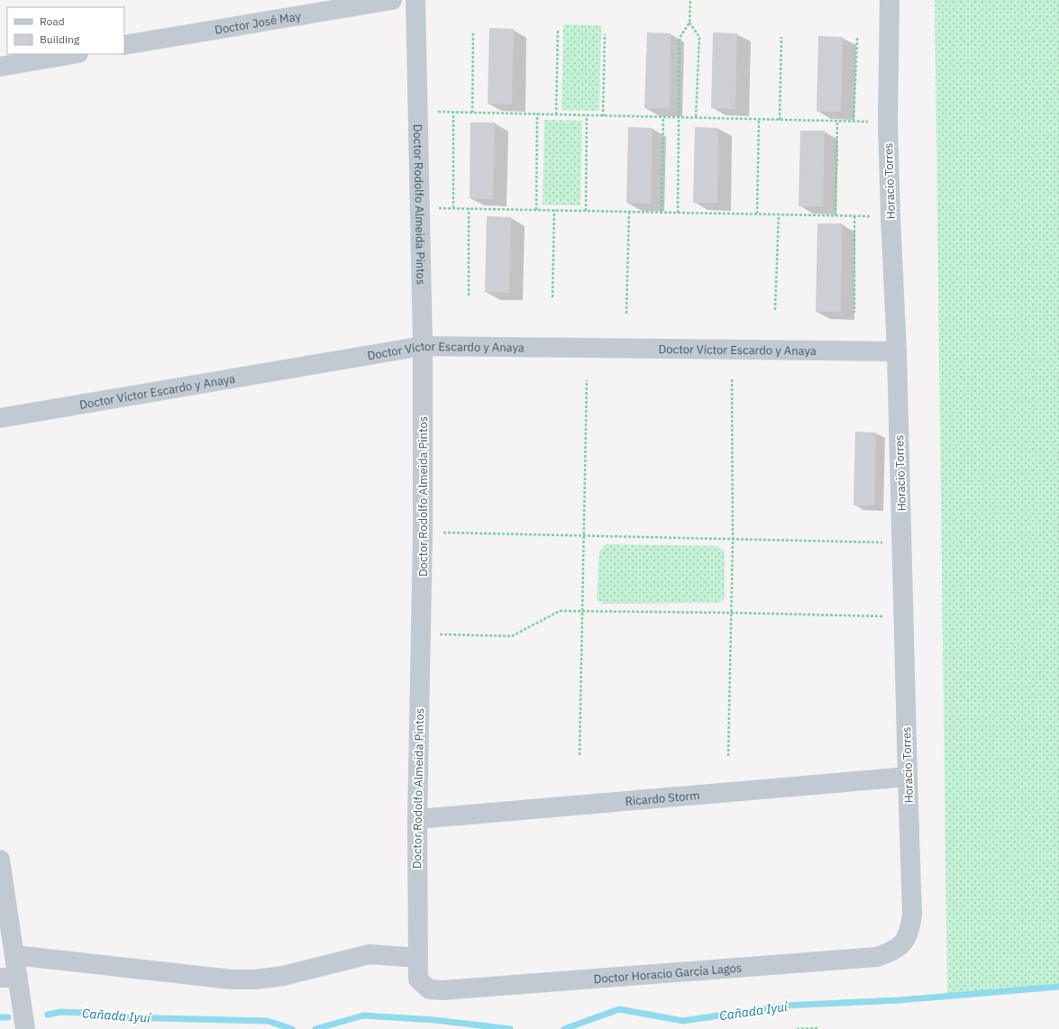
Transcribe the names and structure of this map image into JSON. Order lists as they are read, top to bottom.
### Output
{
  "streets": {
    "street": [
      "Doctor José May",
      "Horacio Torres",
      "Doctor Rodolfo Almeida Pintos",
      "Doctor Víctor Escardo y Anaya",
      "Ricardo Storm",
      "Doctor Horacio García Lagos"
    ]
  },
  "crossings": [
    ["Horacio Torres", "Doctor Víctor Escardo y Anaya"],
    ["Horacio Torres", "Ricardo Storm"],
    ["Horacio Torres", "Doctor Horacio García Lagos"],
    ["Doctor Rodolfo Almeida Pintos", "Doctor Víctor Escardo y Anaya"],
    ["Doctor Rodolfo Almeida Pintos", "Ricardo Storm"],
    ["Doctor Rodolfo Almeida Pintos", "Doctor Horacio García Lagos"]
  ],
  "water": ["Cañada Iyuí"],
  "legend": ["Road", "Building"]
}
